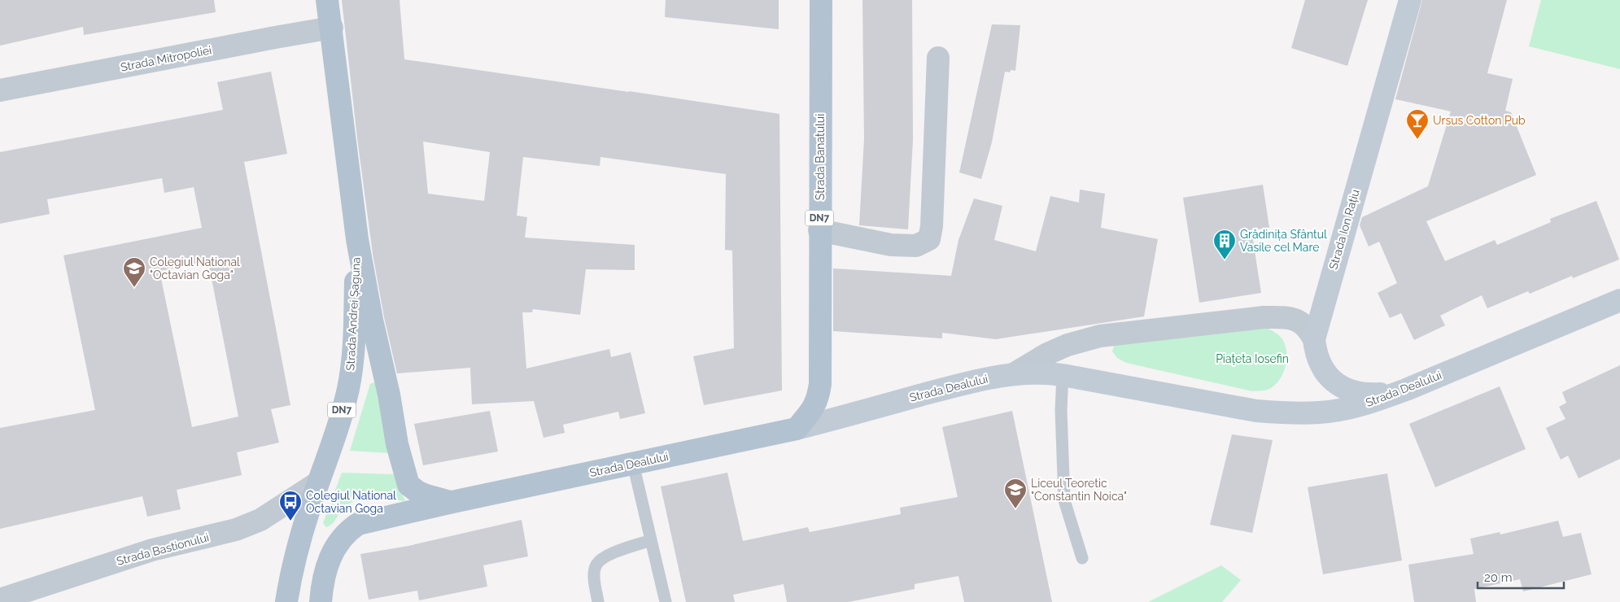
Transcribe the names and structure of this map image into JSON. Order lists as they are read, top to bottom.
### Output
{
  "streets": {
    "main road": [
      "Strada Banatului",
      "DN7",
      "Strada Ion Rațiu",
      "Strada Andrei Șaguna",
      "Strada Dealului"
    ],
    "street": ["Strada Mitropoliei", "Strada Bastionului"]
  },
  "crossings": [
    ["Strada Mitropoliei", "Strada Andrei Șaguna"],
    ["Strada Banatului", "Strada Dealului"],
    ["Strada Ion Rațiu", "Strada Dealului"],
    ["Strada Andrei Șaguna", "Strada Dealului"],
    ["Strada Andrei Șaguna", "Strada Bastionului"]
  ],
  "parks": ["Piațeta Iosefin"],
  "places": {
    "bar": ["Ursus Cotton Pub"],
    "building": ["Grădinița Sfântul Vasile cel Mare"],
    "school or university": ["Colegiul National \"Octavian Goga\"", "Liceul Teoretic \"Constantin Noica\""],
    "bus stop": ["Colegiul National Octavian Goga"]
  },
  "scale_bar": "20 m"
}
